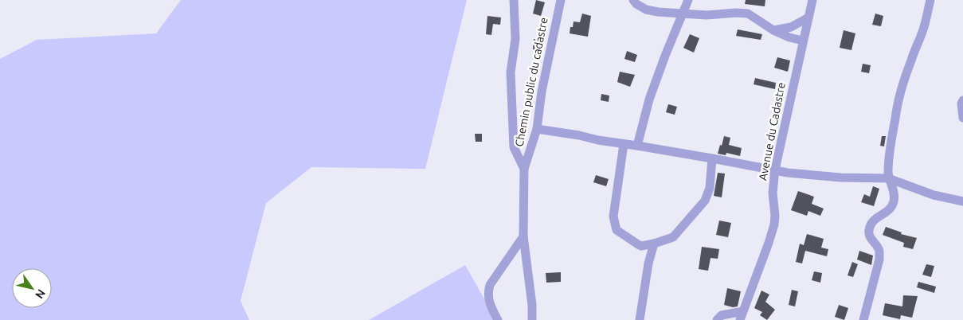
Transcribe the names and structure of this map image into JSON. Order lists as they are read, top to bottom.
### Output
{
  "streets": {
    "street": ["Chemin public du cadastre", "Avenue du Cadastre"]
  },
  "north": "bottom right"
}
